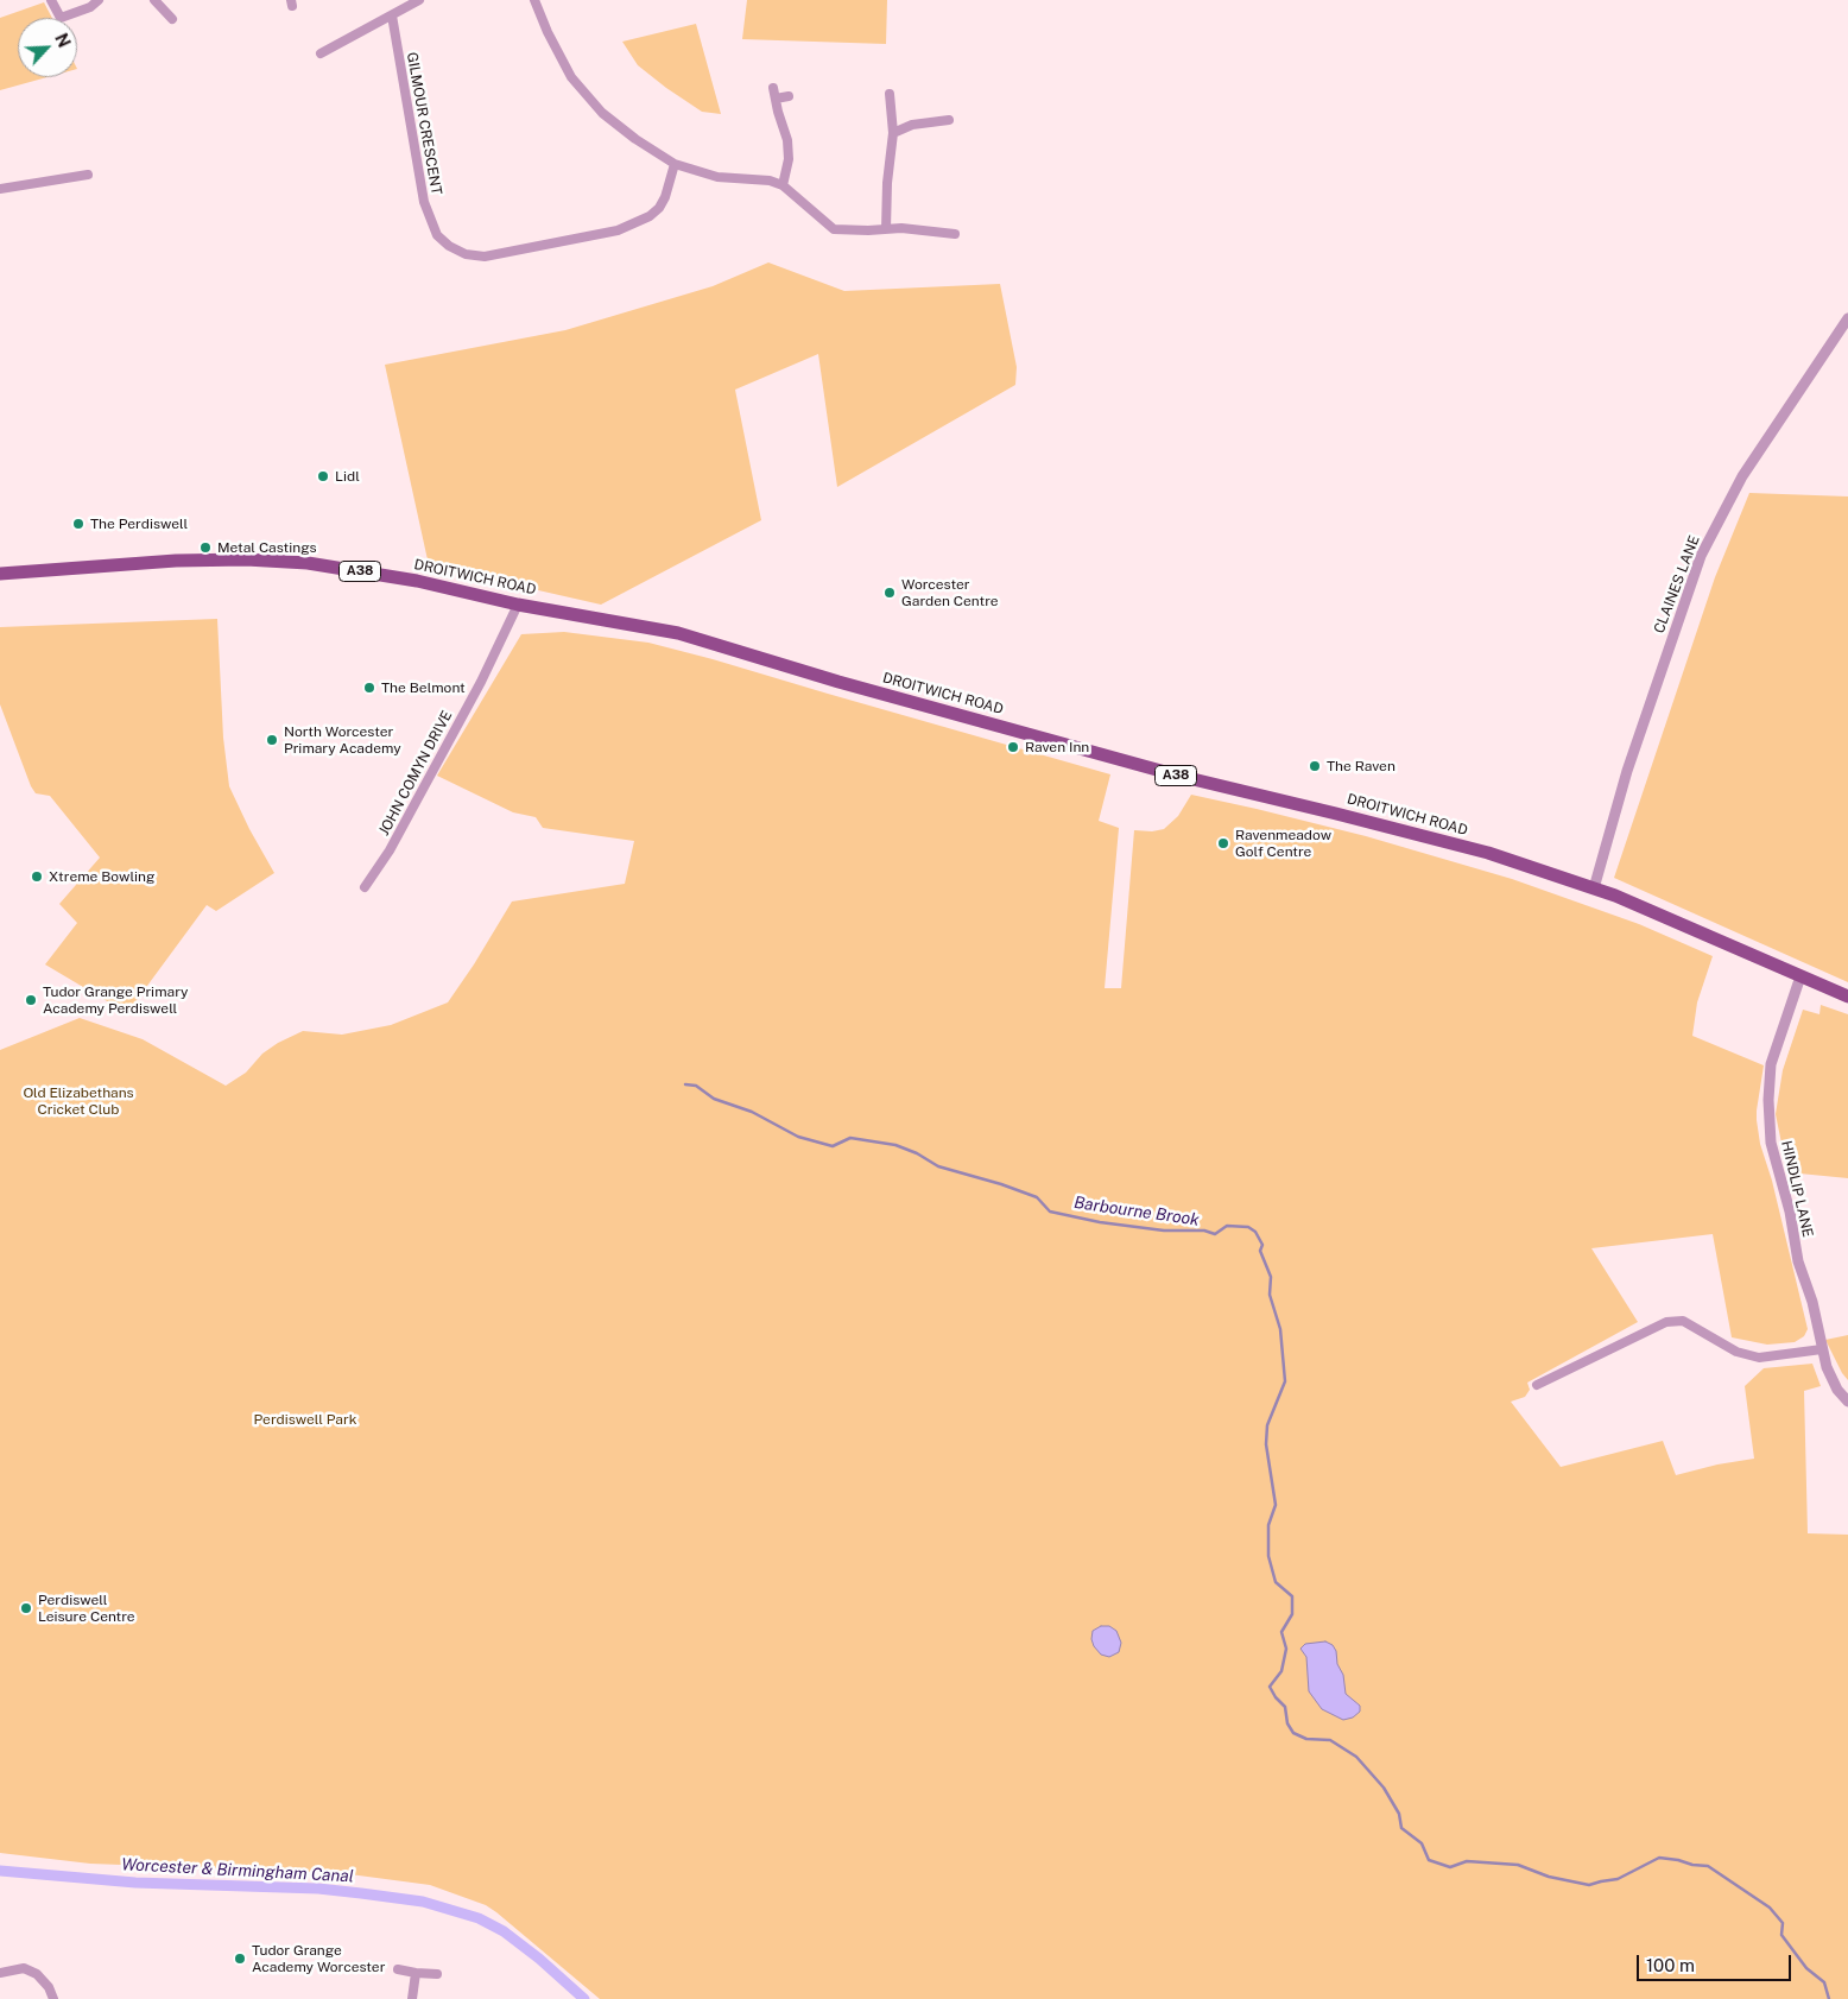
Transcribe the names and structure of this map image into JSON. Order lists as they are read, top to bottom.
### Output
{
  "streets": {
    "main road": ["A38", "DROITWICH ROAD"],
    "street": [
      "GILMOUR CRESCENT",
      "CLAINES LANE",
      "JOHN COMYN DRIVE",
      "HINDLIP LANE"
    ]
  },
  "crossings": [
    ["DROITWICH ROAD", "CLAINES LANE"],
    ["DROITWICH ROAD", "JOHN COMYN DRIVE"],
    ["DROITWICH ROAD", "HINDLIP LANE"]
  ],
  "water": ["Barbourne Brook", "Worcester & Birmingham Canal"],
  "parks": ["Old Elizabethans Cricket Club", "Perdiswell Park"],
  "places": [
    "Lidl",
    "The Perdiswell",
    "Metal Castings",
    "Worcester Garden Centre",
    "The Belmont",
    "North Worcester Primary Academy",
    "Raven Inn",
    "The Raven",
    "Ravenmeadow Golf Centre",
    "Xtreme Bowling",
    "Tudor Grange Primary Academy Perdiswell",
    "Perdiswell Leisure Centre",
    "Tudor Grange Academy Worcester"
  ],
  "scale_bar": "100 m",
  "north": "top right"
}
